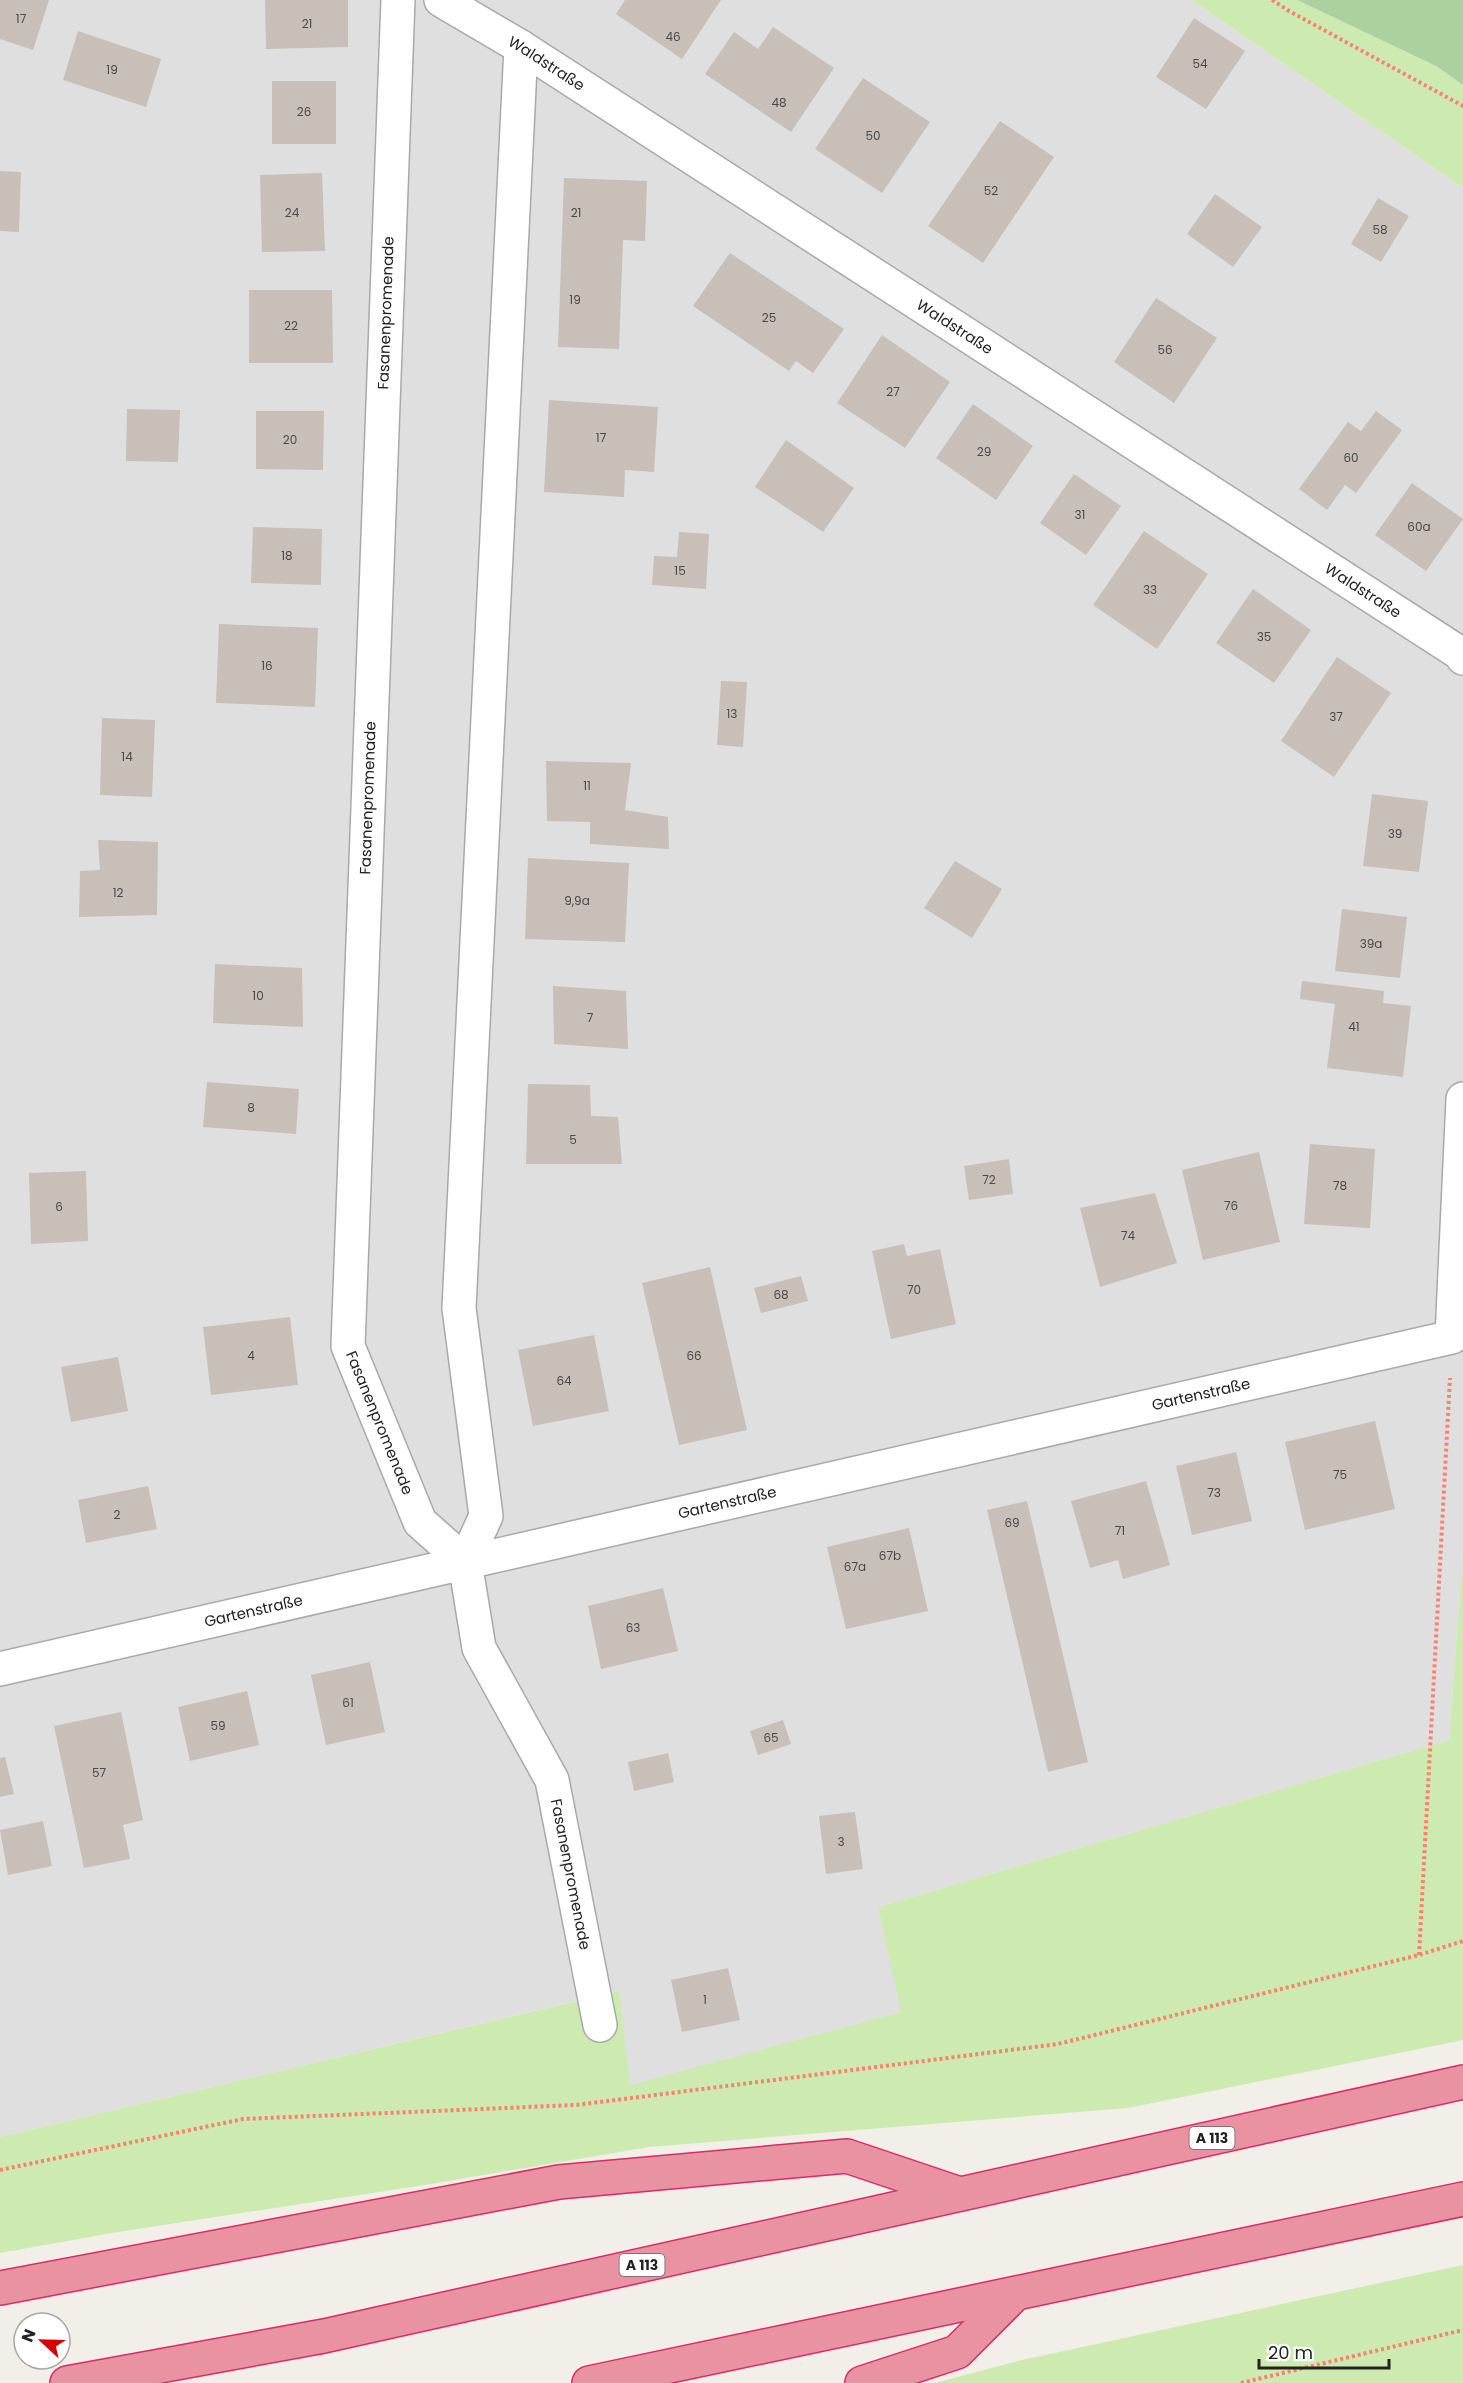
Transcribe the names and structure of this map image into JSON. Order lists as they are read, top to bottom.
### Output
{
  "streets": {
    "highway": ["A 113"],
    "street": ["Waldstraße", "Fasanenpromenade", "Gartenstraße"]
  },
  "crossings": [
    ["Fasanenpromenade", "Gartenstraße"]
  ],
  "house_numbers": [
    "17",
    "21",
    "46",
    "54",
    "19",
    "48",
    "26",
    "50",
    "52",
    "24",
    "21",
    "58",
    "19",
    "25",
    "22",
    "56",
    "27",
    "17",
    "20",
    "29",
    "60",
    "31",
    "60a",
    "18",
    "15",
    "33",
    "35",
    "16",
    "13",
    "37",
    "14",
    "11",
    "39",
    "12",
    "9,9a",
    "39a",
    "10",
    "7",
    "41",
    "8",
    "5",
    "72",
    "78",
    "76",
    "6",
    "74",
    "70",
    "68",
    "4",
    "66",
    "64",
    "75",
    "73",
    "2",
    "69",
    "71",
    "67b",
    "67a",
    "63",
    "61",
    "59",
    "65",
    "57",
    "3",
    "1"
  ],
  "scale_bar": "20 m",
  "north": "left"
}
